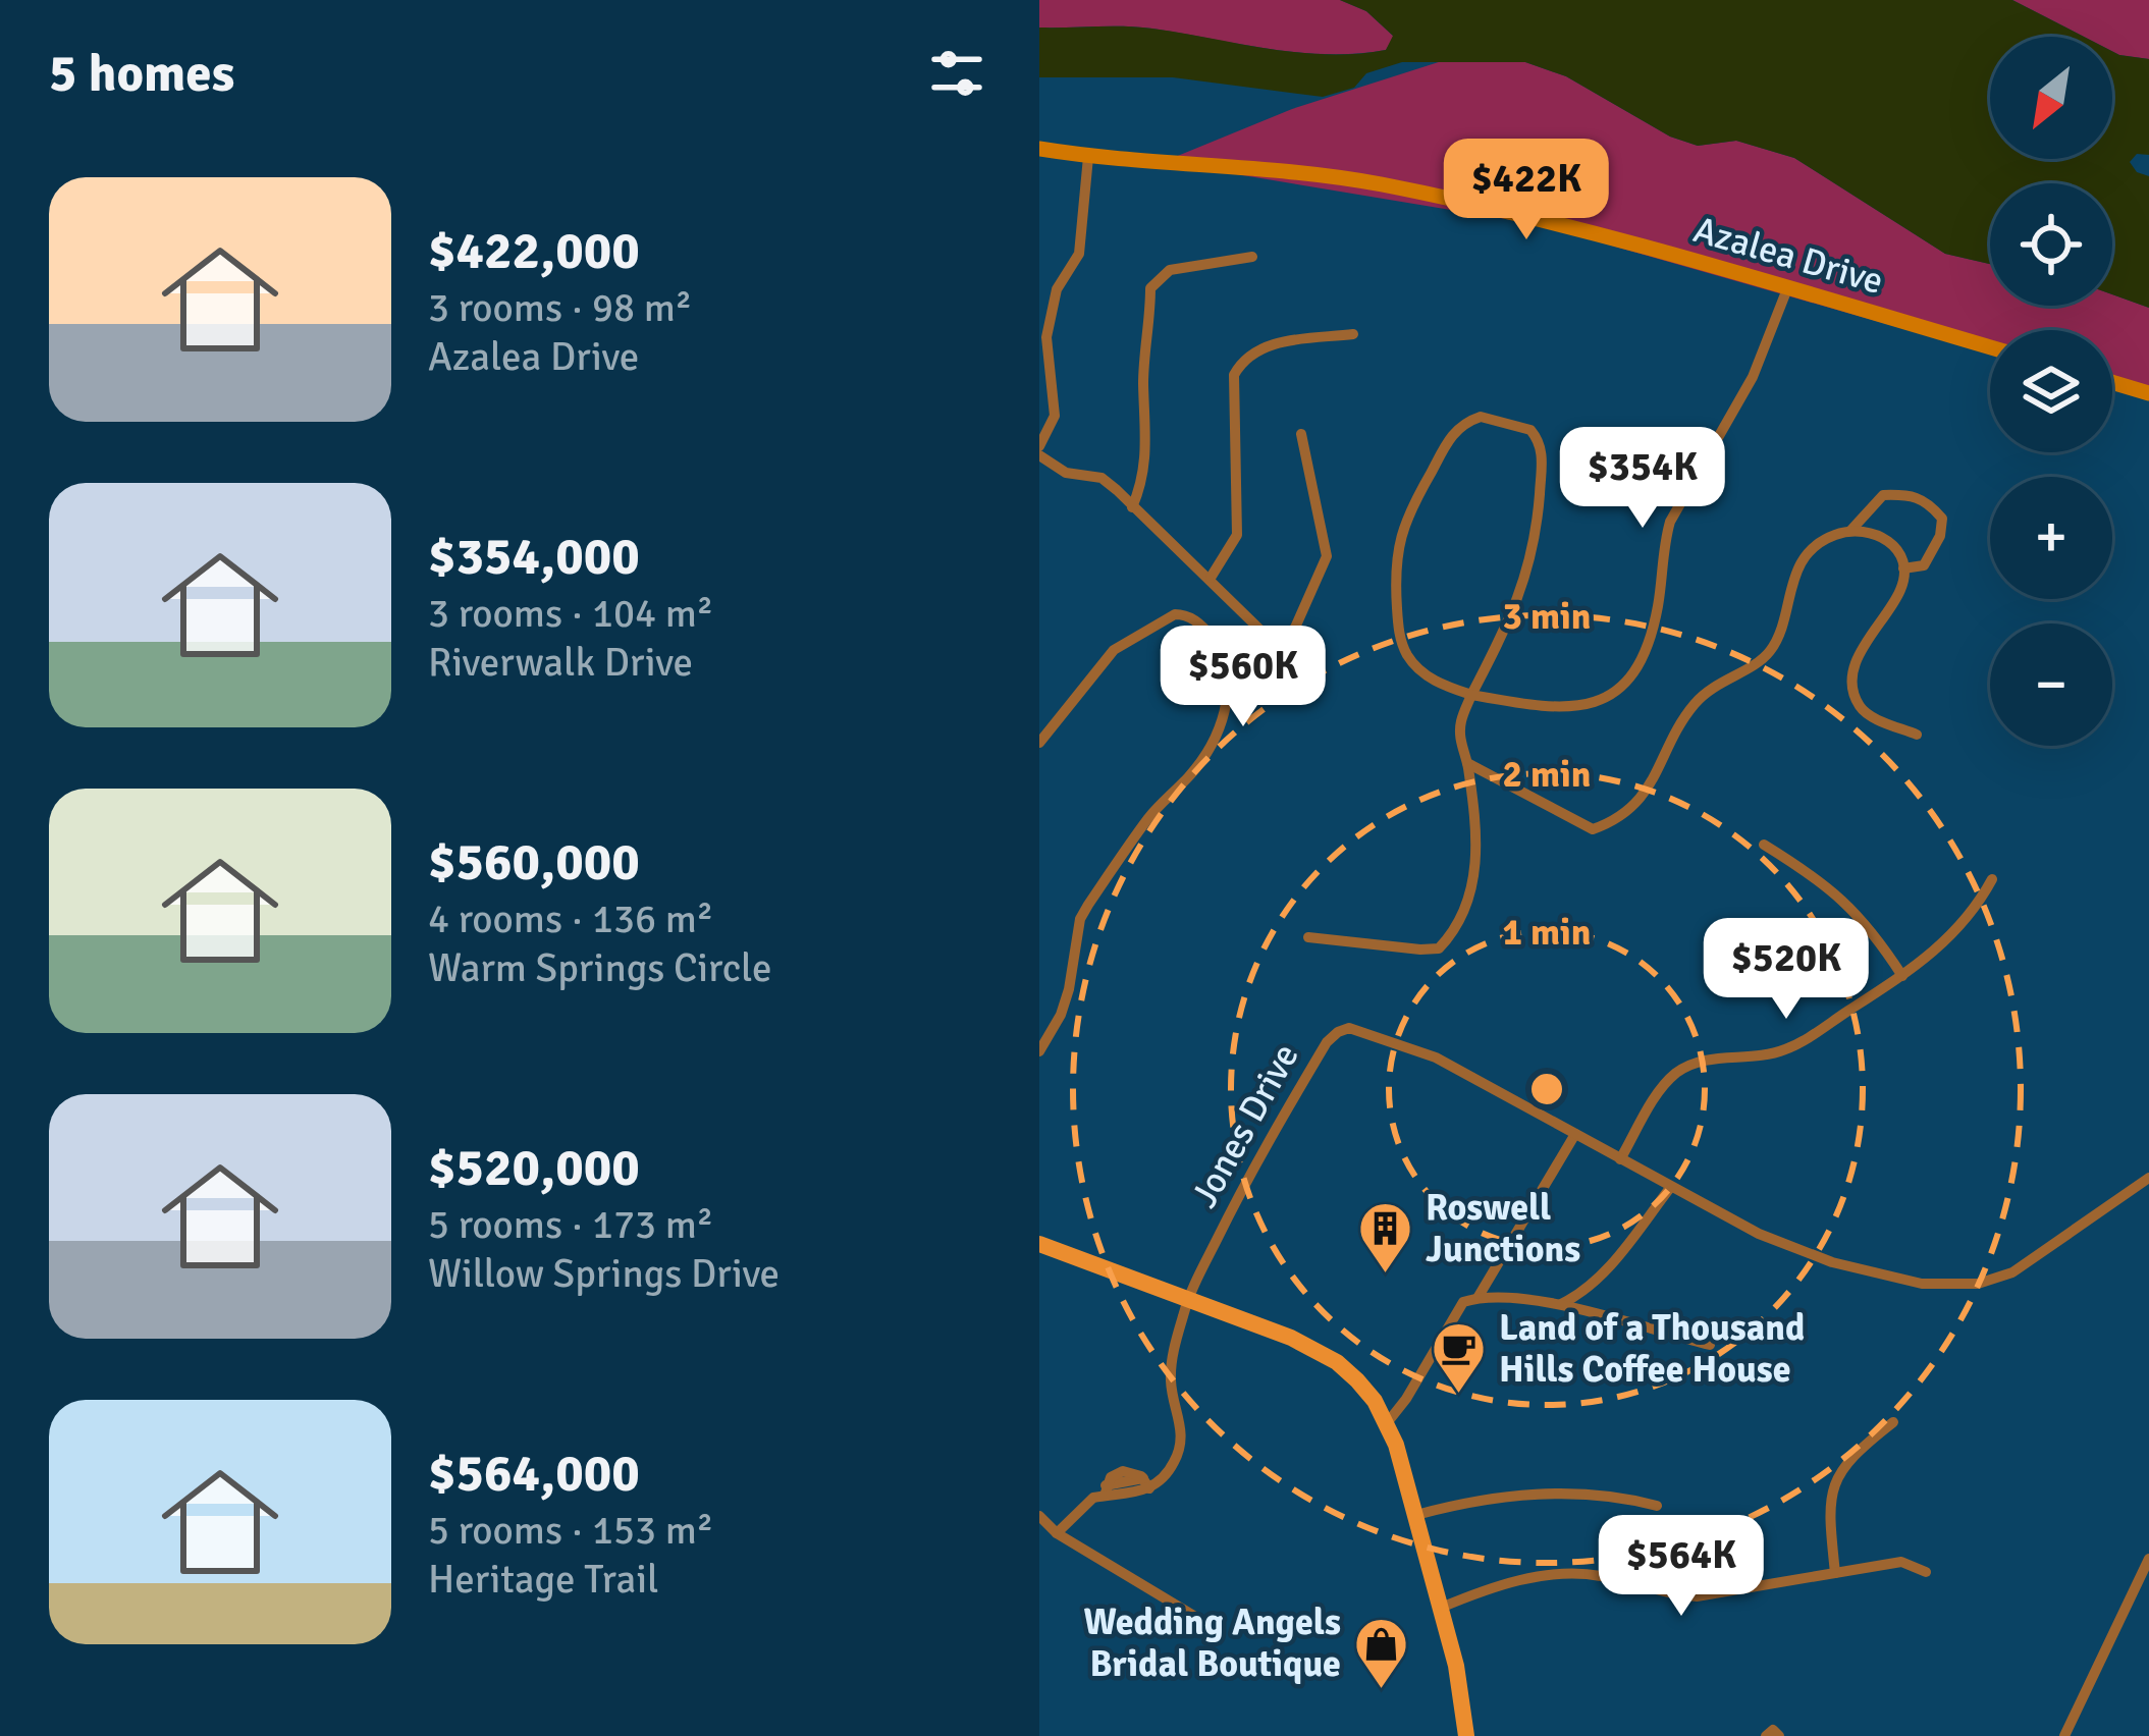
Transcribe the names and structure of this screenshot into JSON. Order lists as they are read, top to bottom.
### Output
{
  "streets": {
    "street": ["Azalea Drive", "Jones Drive"]
  },
  "places": {
    "building": ["Roswell Junctions"],
    "cafe": ["Land of a Thousand Hills Coffee House"],
    "shop": ["Wedding Angels Bridal Boutique"]
  },
  "north": "bottom left",
  "page": {
    "heading": "5 homes",
    "map_buttons": ["+", "−"],
    "price": [
      "$422K",
      "$354K",
      "$560K",
      "$520K",
      "$564K"
    ],
    "list": [
      {
        "name": "$422,000",
        "note": "3 rooms · 98 m² · Azalea Drive"
      },
      {
        "name": "$354,000",
        "note": "3 rooms · 104 m² · Riverwalk Drive"
      },
      {
        "name": "$560,000",
        "note": "4 rooms · 136 m² · Warm Springs Circle"
      },
      {
        "name": "$520,000",
        "note": "5 rooms · 173 m² · Willow Springs Drive"
      },
      {
        "name": "$564,000",
        "note": "5 rooms · 153 m² · Heritage Trail"
      }
    ]
  },
  "rings": ["3 min", "2 min", "1 min"]
}
